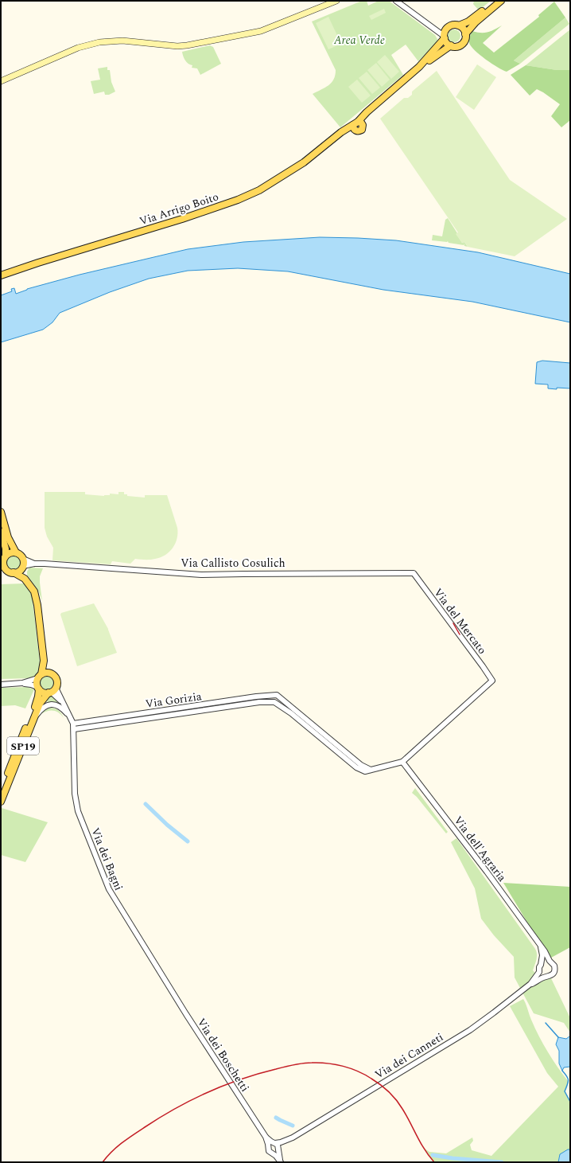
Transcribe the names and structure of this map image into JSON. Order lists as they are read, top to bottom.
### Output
{
  "streets": {
    "main road": ["Via Arrigo Boito", "Via Callisto Cosulich", "SP19"],
    "street": [
      "Via del Mercato",
      "Via Gorizia",
      "Via dell'Agraria",
      "Via dei Bagni",
      "Via dei Boschetti",
      "Via dei Canneti"
    ]
  },
  "crossings": [
    ["Via Callisto Cosulich", "Via del Mercato"],
    ["Via del Mercato", "Via dell'Agraria"],
    ["Via Gorizia", "Via dei Bagni"],
    ["Via dell'Agraria", "Via dei Canneti"],
    ["Via dei Bagni", "Via dei Boschetti"],
    ["Via dei Boschetti", "Via dei Canneti"]
  ],
  "parks": ["Area Verde"]
}
